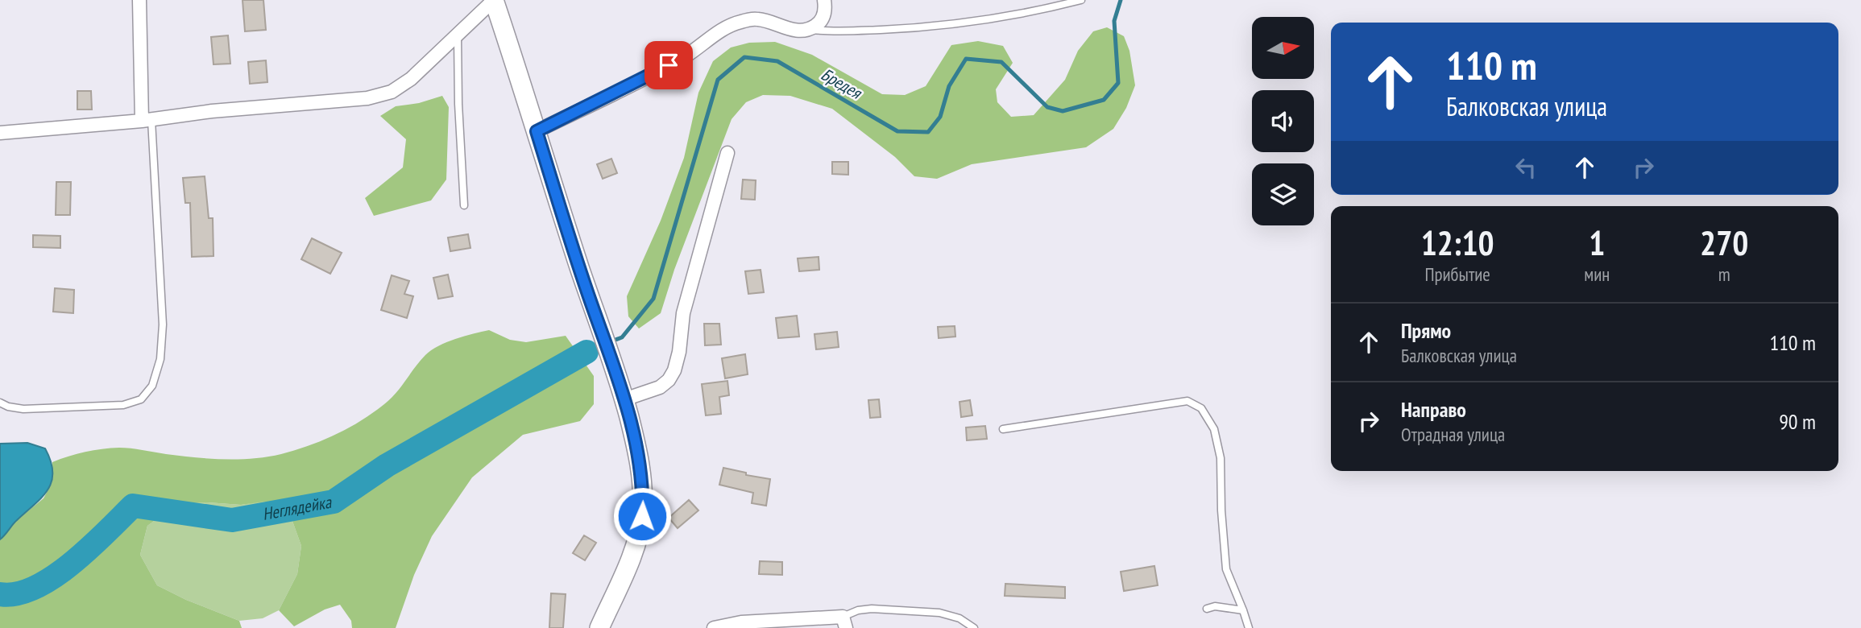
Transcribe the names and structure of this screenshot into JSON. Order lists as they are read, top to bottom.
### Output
{
  "water": ["Бредея", "Неглядейка"],
  "north": "right",
  "page": {
    "turn": ["110 m", "Балковская улица"],
    "eta": [
      "12:10",
      "Прибытие",
      "1",
      "мин",
      "270",
      "m"
    ],
    "list": [
      {
        "name": "Прямо",
        "note": "Балковская улица",
        "value": "110 m"
      },
      {
        "name": "Направо",
        "note": "Отрадная улица",
        "value": "90 m"
      }
    ]
  }
}
